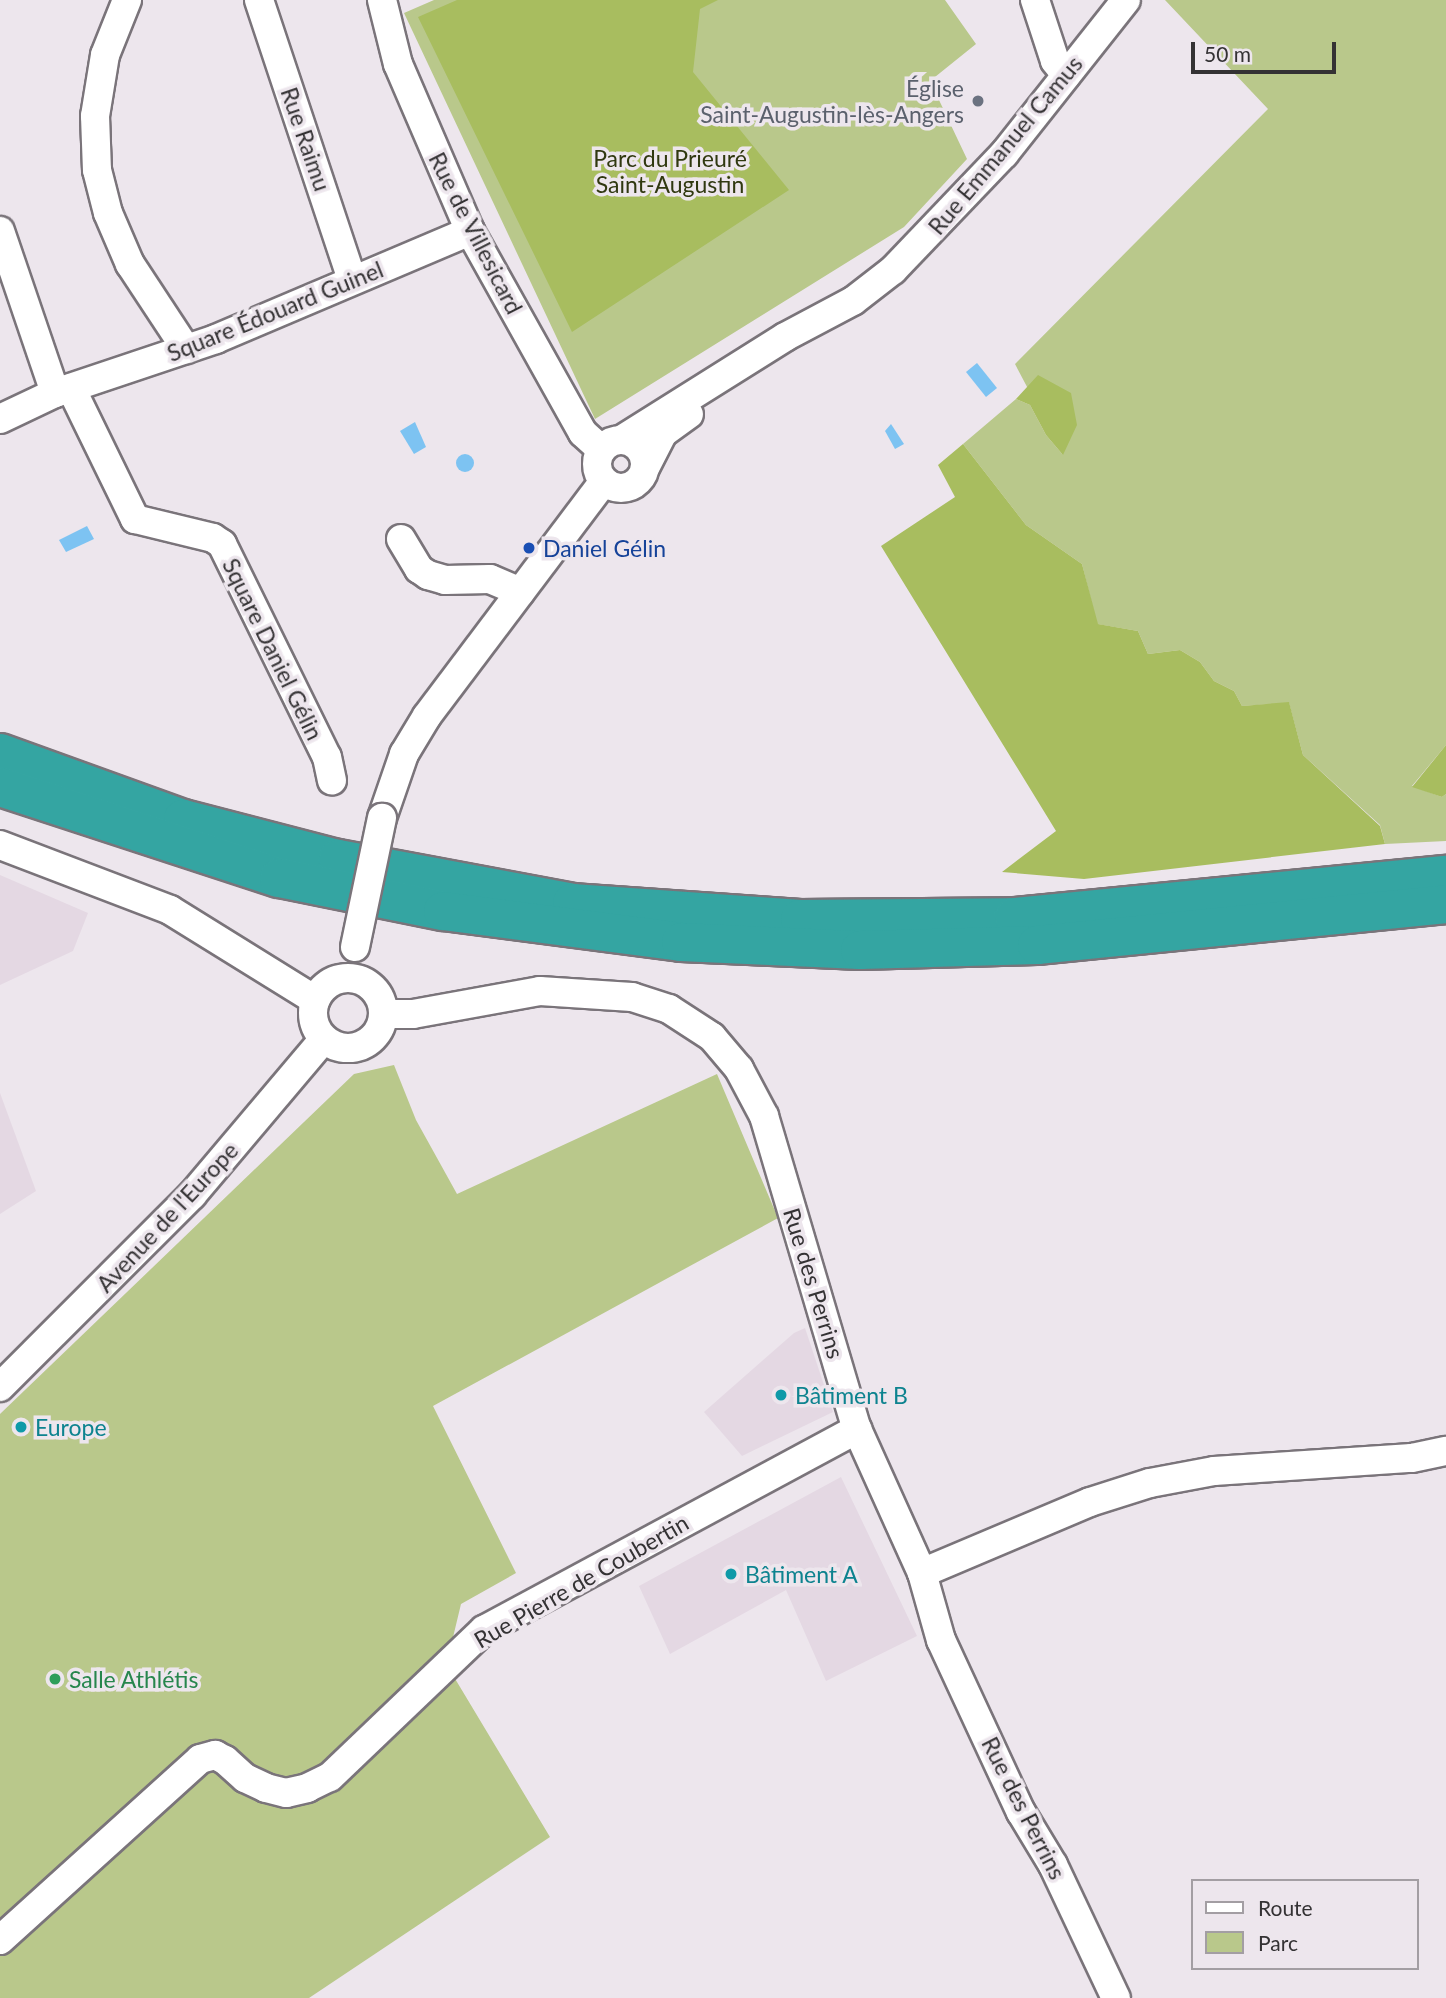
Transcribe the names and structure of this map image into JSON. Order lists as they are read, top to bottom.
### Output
{
  "streets": {
    "street": [
      "Rue Raimu",
      "Rue Emmanuel Camus",
      "Rue de Villesicard",
      "Square Édouard Guinel",
      "Square Daniel Gélin",
      "Avenue de l'Europe",
      "Rue des Perrins",
      "Rue Pierre de Coubertin"
    ]
  },
  "crossings": [
    ["Rue Raimu", "Square Édouard Guinel"],
    ["Rue Emmanuel Camus", "Rue de Villesicard"],
    ["Rue de Villesicard", "Square Édouard Guinel"],
    ["Square Édouard Guinel", "Square Daniel Gélin"],
    ["Avenue de l'Europe", "Rue des Perrins"],
    ["Rue des Perrins", "Rue Pierre de Coubertin"]
  ],
  "parks": ["Parc du Prieuré Saint-Augustin"],
  "places": [
    "Église Saint-Augustin-lès-Angers",
    "Daniel Gélin",
    "Bâtiment B",
    "Europe",
    "Bâtiment A",
    "Salle Athlétis"
  ],
  "legend": ["Route", "Parc"],
  "scale_bar": "50 m"
}
